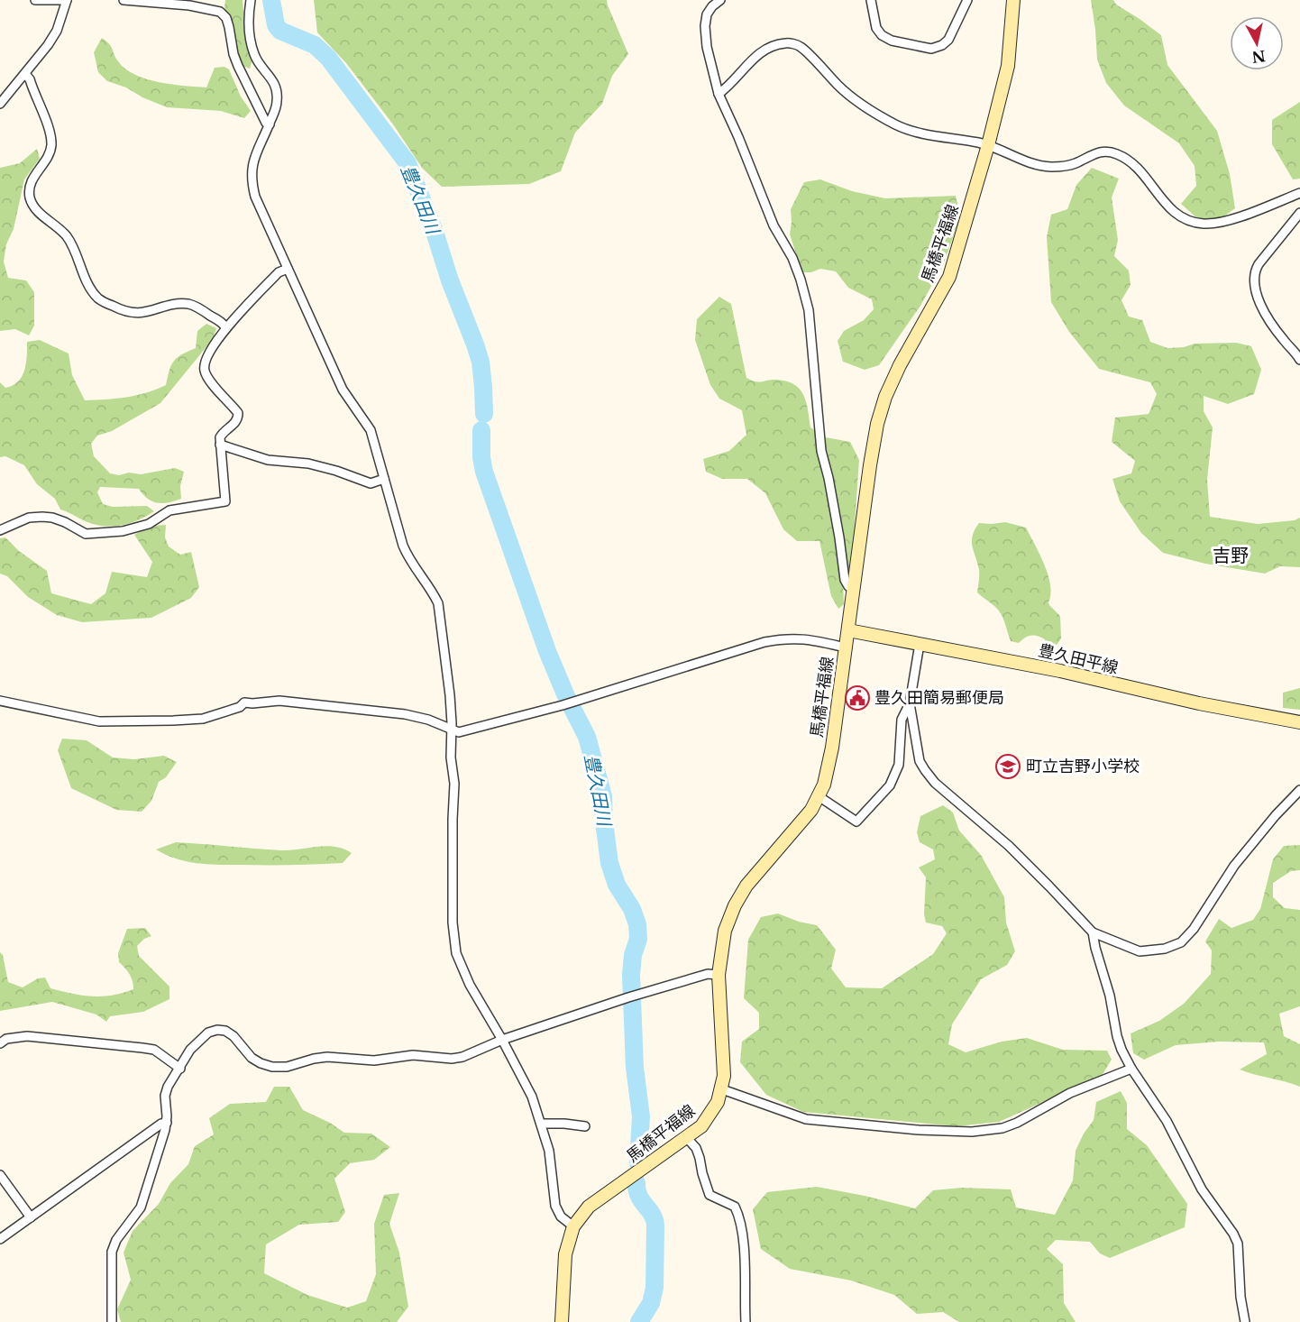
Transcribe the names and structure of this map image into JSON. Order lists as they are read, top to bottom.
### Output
{
  "streets": {
    "main road": ["馬橋平福線", "豊久田平線"]
  },
  "crossings": [
    ["馬橋平福線", "豊久田平線"]
  ],
  "districts": ["吉野"],
  "water": ["豊久田川"],
  "places": {
    "public building": ["豊久田簡易郵便局"],
    "school or university": ["町立吉野小学校"]
  },
  "north": "bottom"
}
